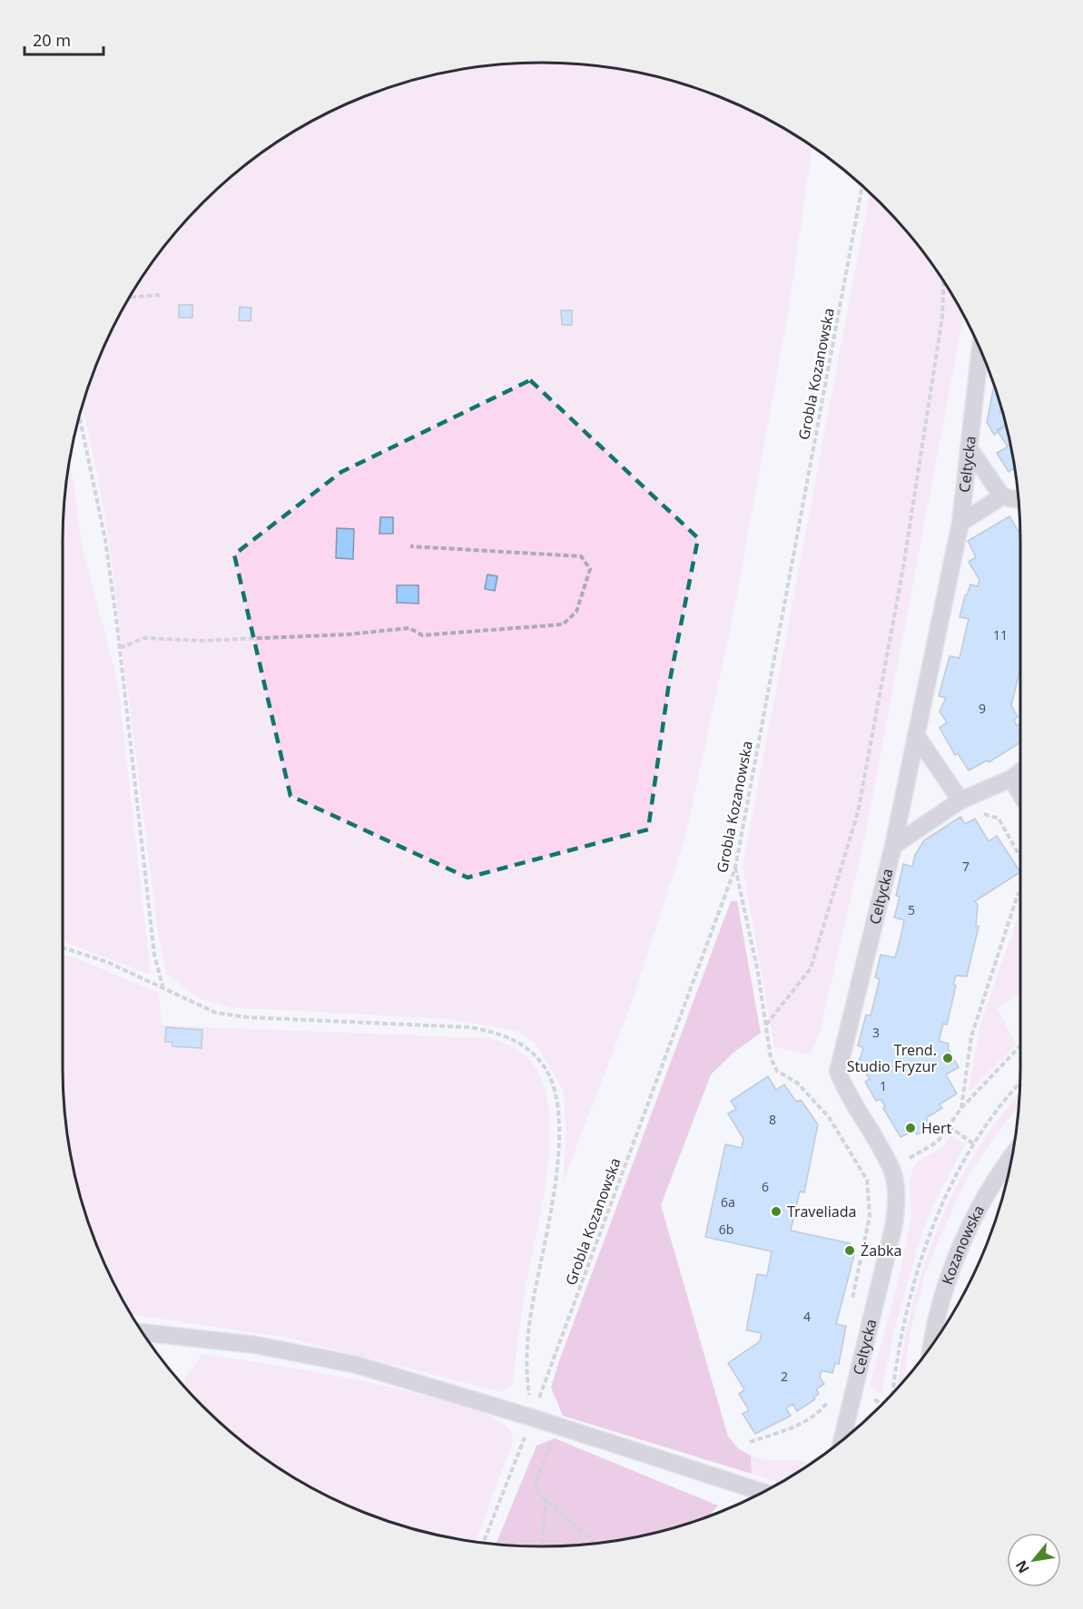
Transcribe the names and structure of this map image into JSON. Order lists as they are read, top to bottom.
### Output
{
  "streets": {
    "street": ["Celtycka", "Kozanowska"],
    "path": ["Grobla Kozanowska"]
  },
  "places": [
    "Trend. Studio Fryzur",
    "Hert",
    "Traveliada",
    "Żabka"
  ],
  "house_numbers": [
    "11",
    "9",
    "7",
    "5",
    "3",
    "1",
    "8",
    "6",
    "6a",
    "6b",
    "4",
    "2"
  ],
  "scale_bar": "20 m",
  "north": "bottom left"
}
